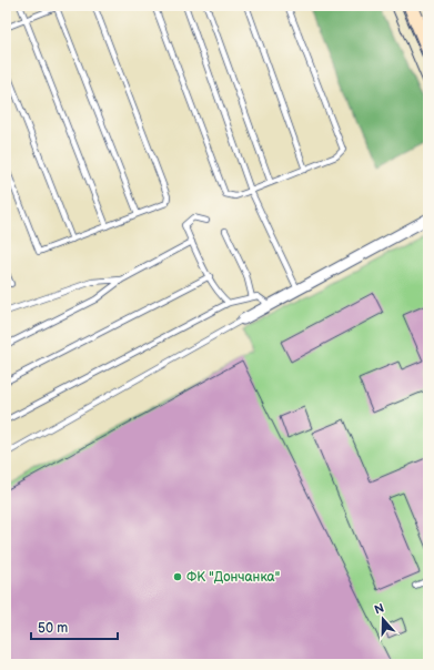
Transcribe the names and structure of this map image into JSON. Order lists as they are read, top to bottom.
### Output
{
  "places": ["ФК \"Дончанка\""],
  "scale_bar": "50 m",
  "north": "top"
}
